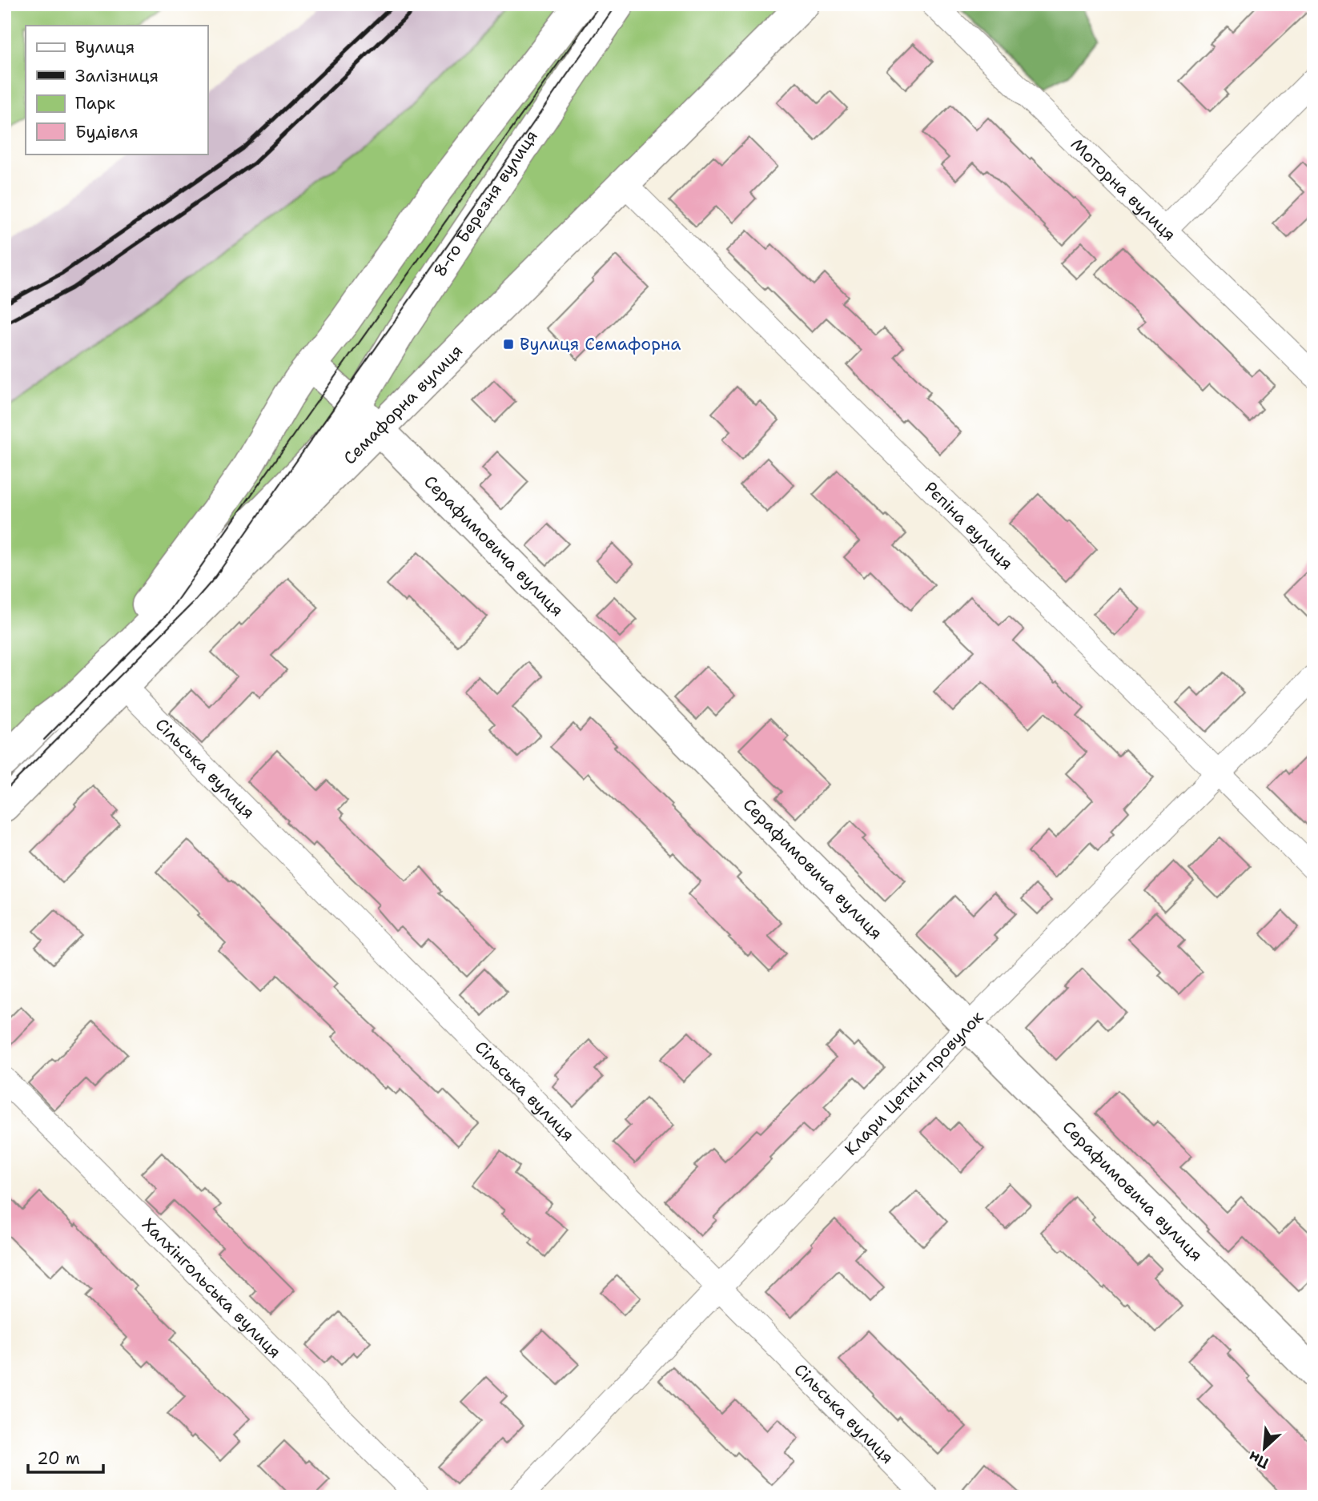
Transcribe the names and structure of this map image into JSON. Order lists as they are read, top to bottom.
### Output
{
  "streets": {
    "main road": ["8-го Березня вулиця", "Семафорна вулиця", "Серафимовича вулиця"],
    "street": [
      "Моторна вулиця",
      "Рєпіна вулиця",
      "Сільська вулиця",
      "Клари Цеткін провулок",
      "Халхінгольська вулиця"
    ]
  },
  "crossings": [
    ["8-го Березня вулиця", "Семафорна вулиця"],
    ["8-го Березня вулиця", "Серафимовича вулиця"],
    ["Семафорна вулиця", "Рєпіна вулиця"],
    ["Семафорна вулиця", "Серафимовича вулиця"],
    ["Семафорна вулиця", "Сільська вулиця"],
    ["Рєпіна вулиця", "Клари Цеткін провулок"],
    ["Серафимовича вулиця", "Клари Цеткін провулок"],
    ["Сільська вулиця", "Клари Цеткін провулок"]
  ],
  "places": {
    "transit": ["Вулиця Семафорна"]
  },
  "legend": [
    "Вулиця",
    "Залізниця",
    "Парк",
    "Будівля"
  ],
  "scale_bar": "20 m",
  "north": "bottom left"
}
